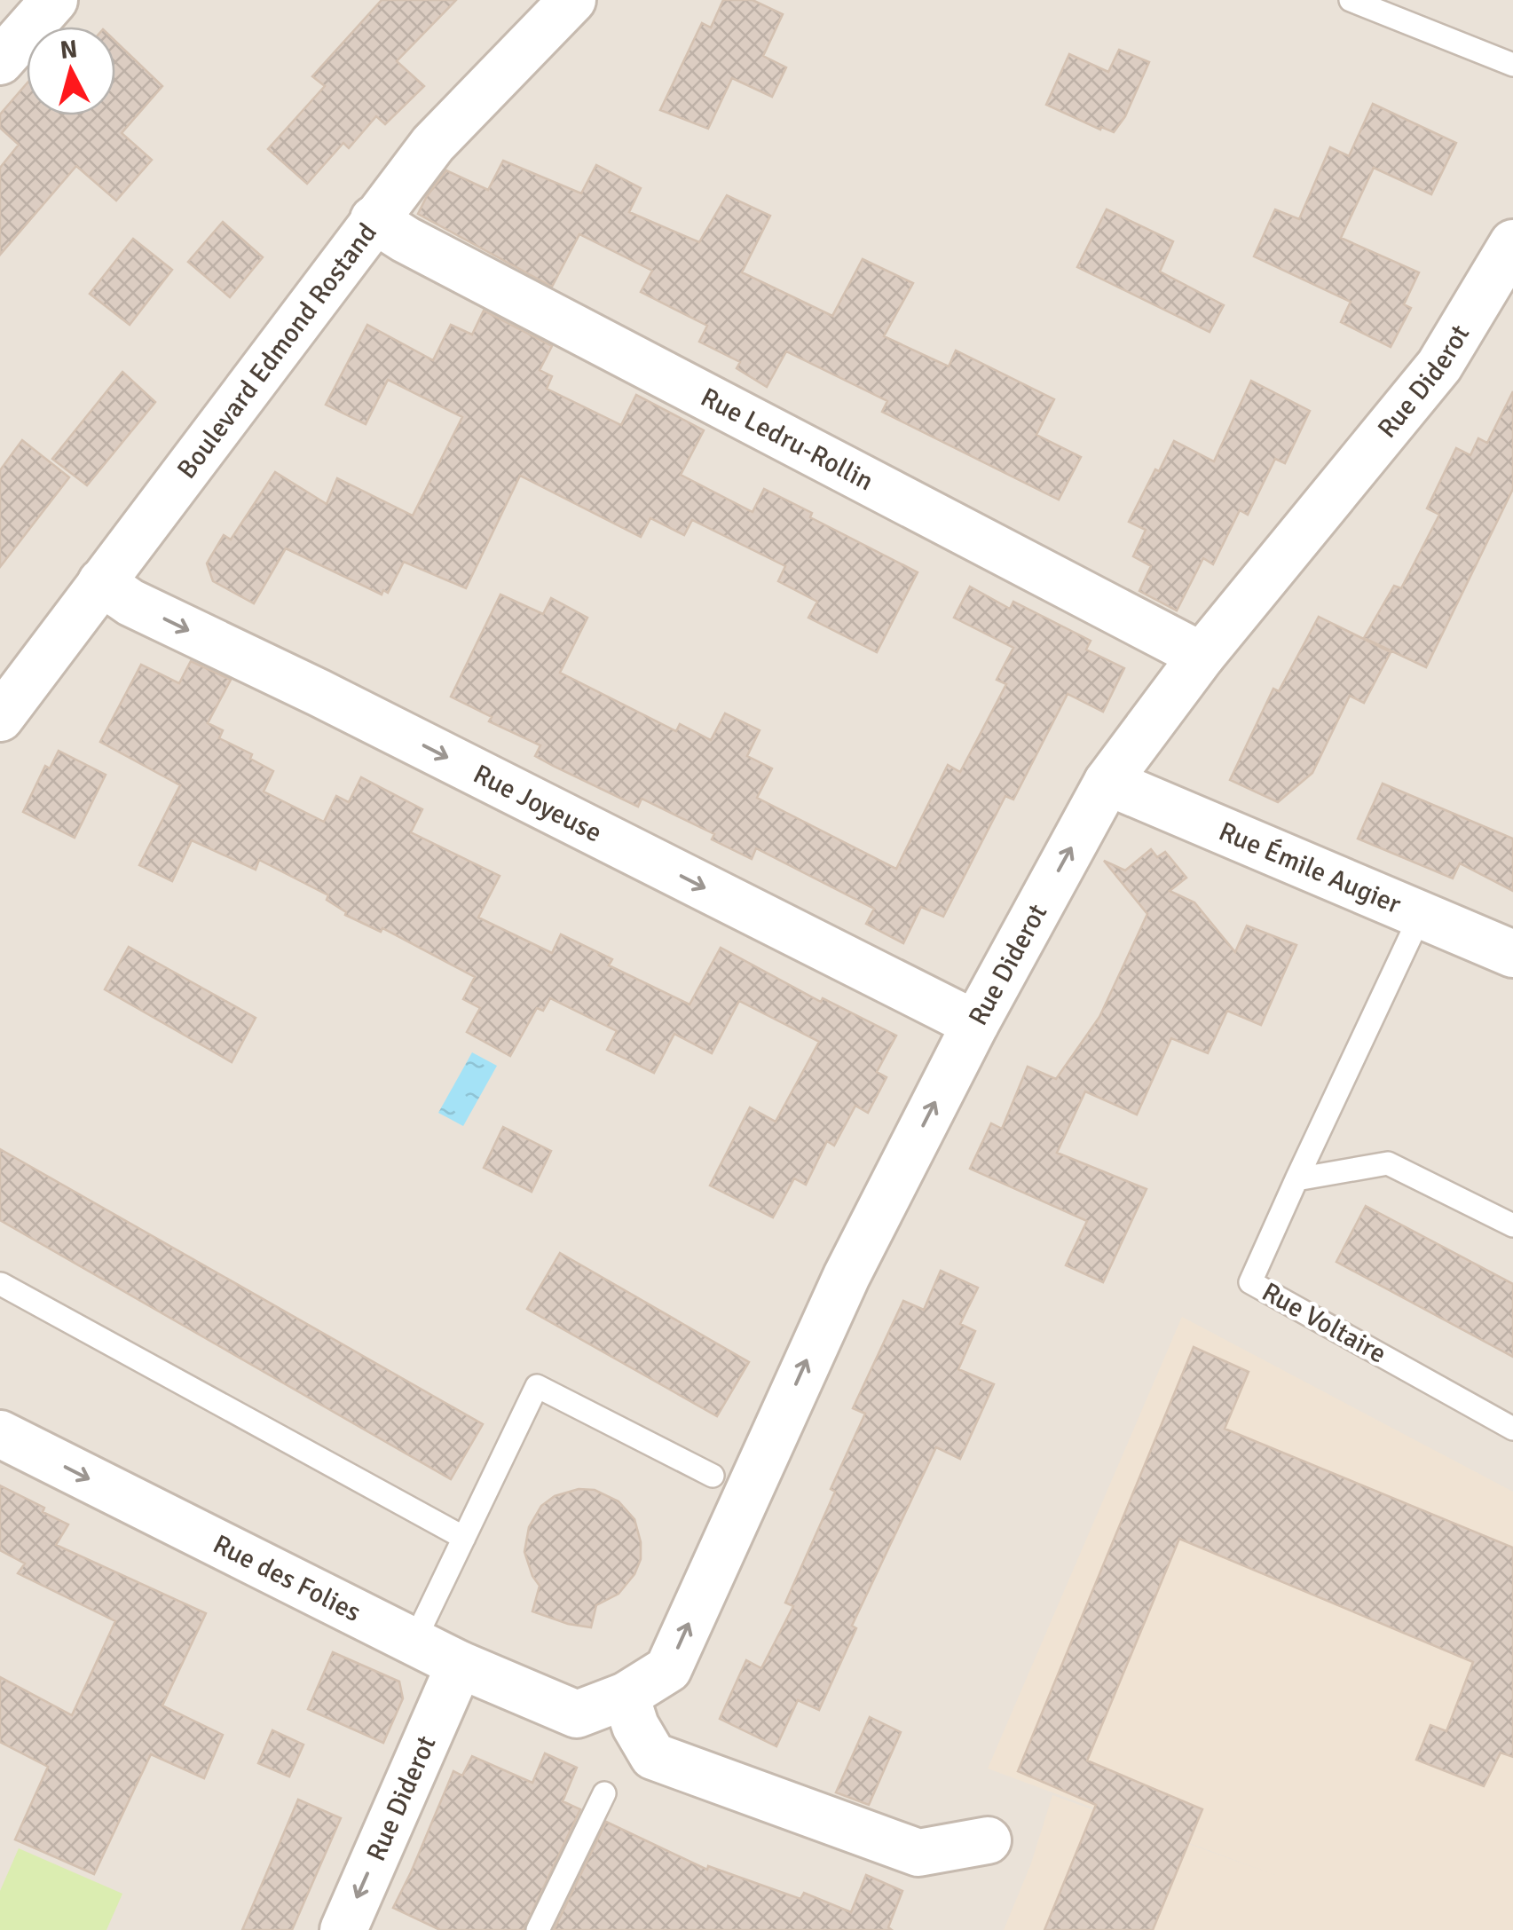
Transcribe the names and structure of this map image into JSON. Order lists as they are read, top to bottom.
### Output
{
  "streets": {
    "street": [
      "Boulevard Edmond Rostand",
      "Rue Diderot",
      "Rue Ledru-Rollin",
      "Rue Joyeuse",
      "Rue Émile Augier",
      "Rue des Folies"
    ],
    "lane": ["Rue Voltaire"]
  },
  "crossings": [
    ["Boulevard Edmond Rostand", "Rue Ledru-Rollin"],
    ["Boulevard Edmond Rostand", "Rue Joyeuse"],
    ["Rue Diderot", "Rue Ledru-Rollin"],
    ["Rue Diderot", "Rue Joyeuse"],
    ["Rue Diderot", "Rue Émile Augier"],
    ["Rue Diderot", "Rue des Folies"]
  ],
  "one_way": ["Rue Joyeuse", "Rue des Folies"],
  "north": "top"
}
